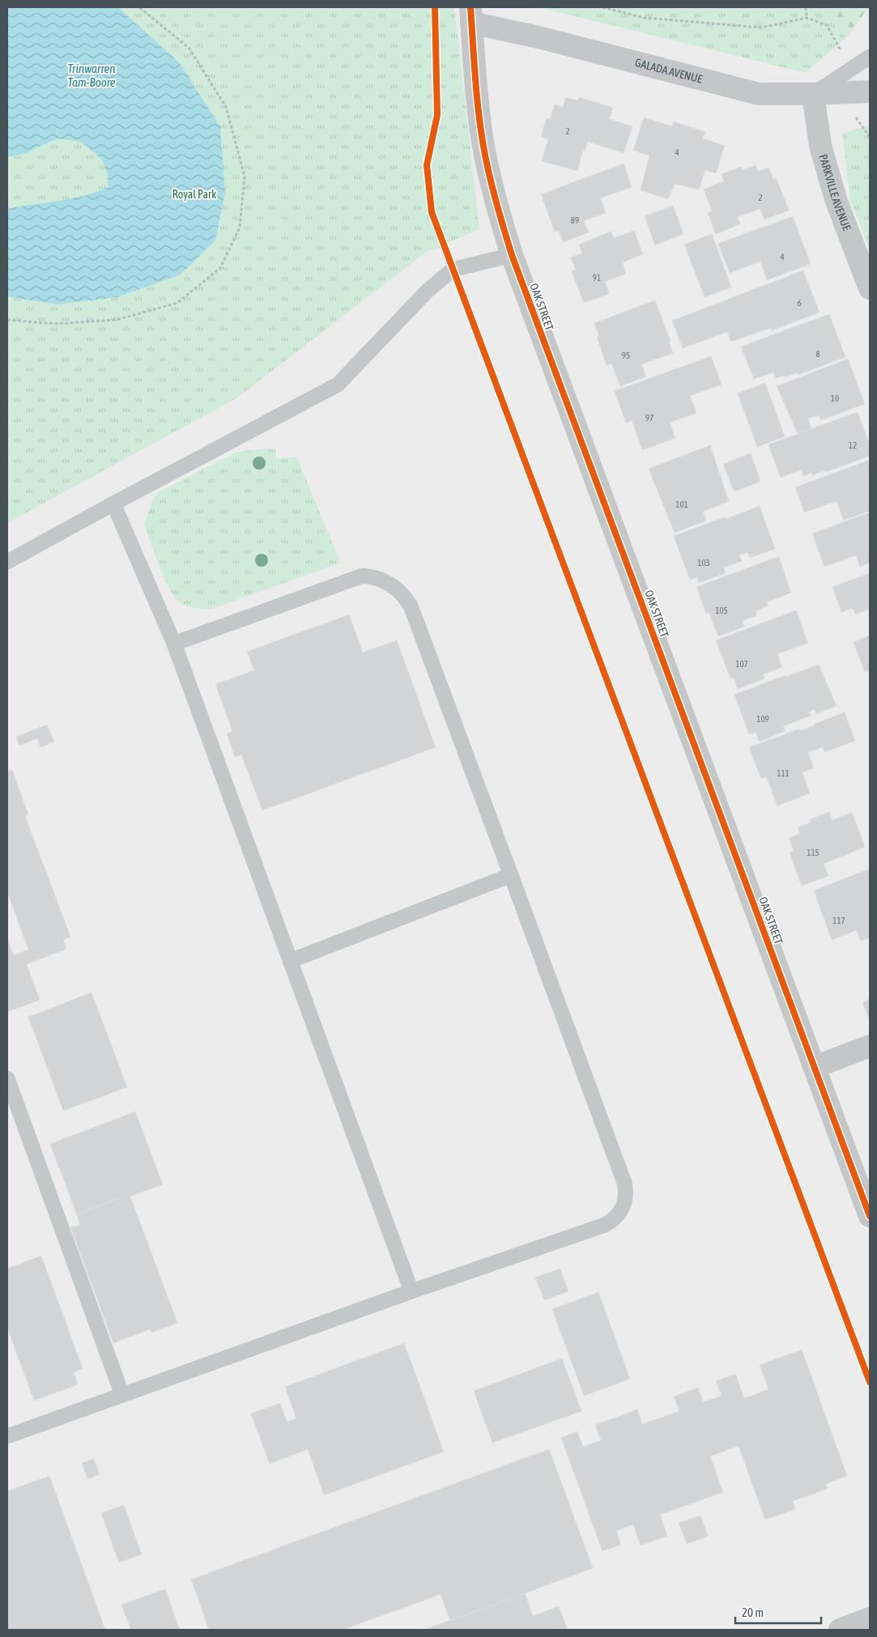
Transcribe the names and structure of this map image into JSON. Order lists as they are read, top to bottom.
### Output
{
  "streets": {
    "street": ["GALADA AVENUE", "PARKVILLE AVENUE", "OAK STREET"]
  },
  "crossings": [
    ["GALADA AVENUE", "PARKVILLE AVENUE"],
    ["GALADA AVENUE", "OAK STREET"]
  ],
  "water": ["Trinwarren Tam-Boore"],
  "parks": ["Royal Park"],
  "house_numbers": [
    "2",
    "4",
    "2",
    "89",
    "4",
    "91",
    "6",
    "8",
    "95",
    "10",
    "97",
    "12",
    "101",
    "103",
    "105",
    "107",
    "109",
    "111",
    "115",
    "117"
  ],
  "scale_bar": "20 m"
}
